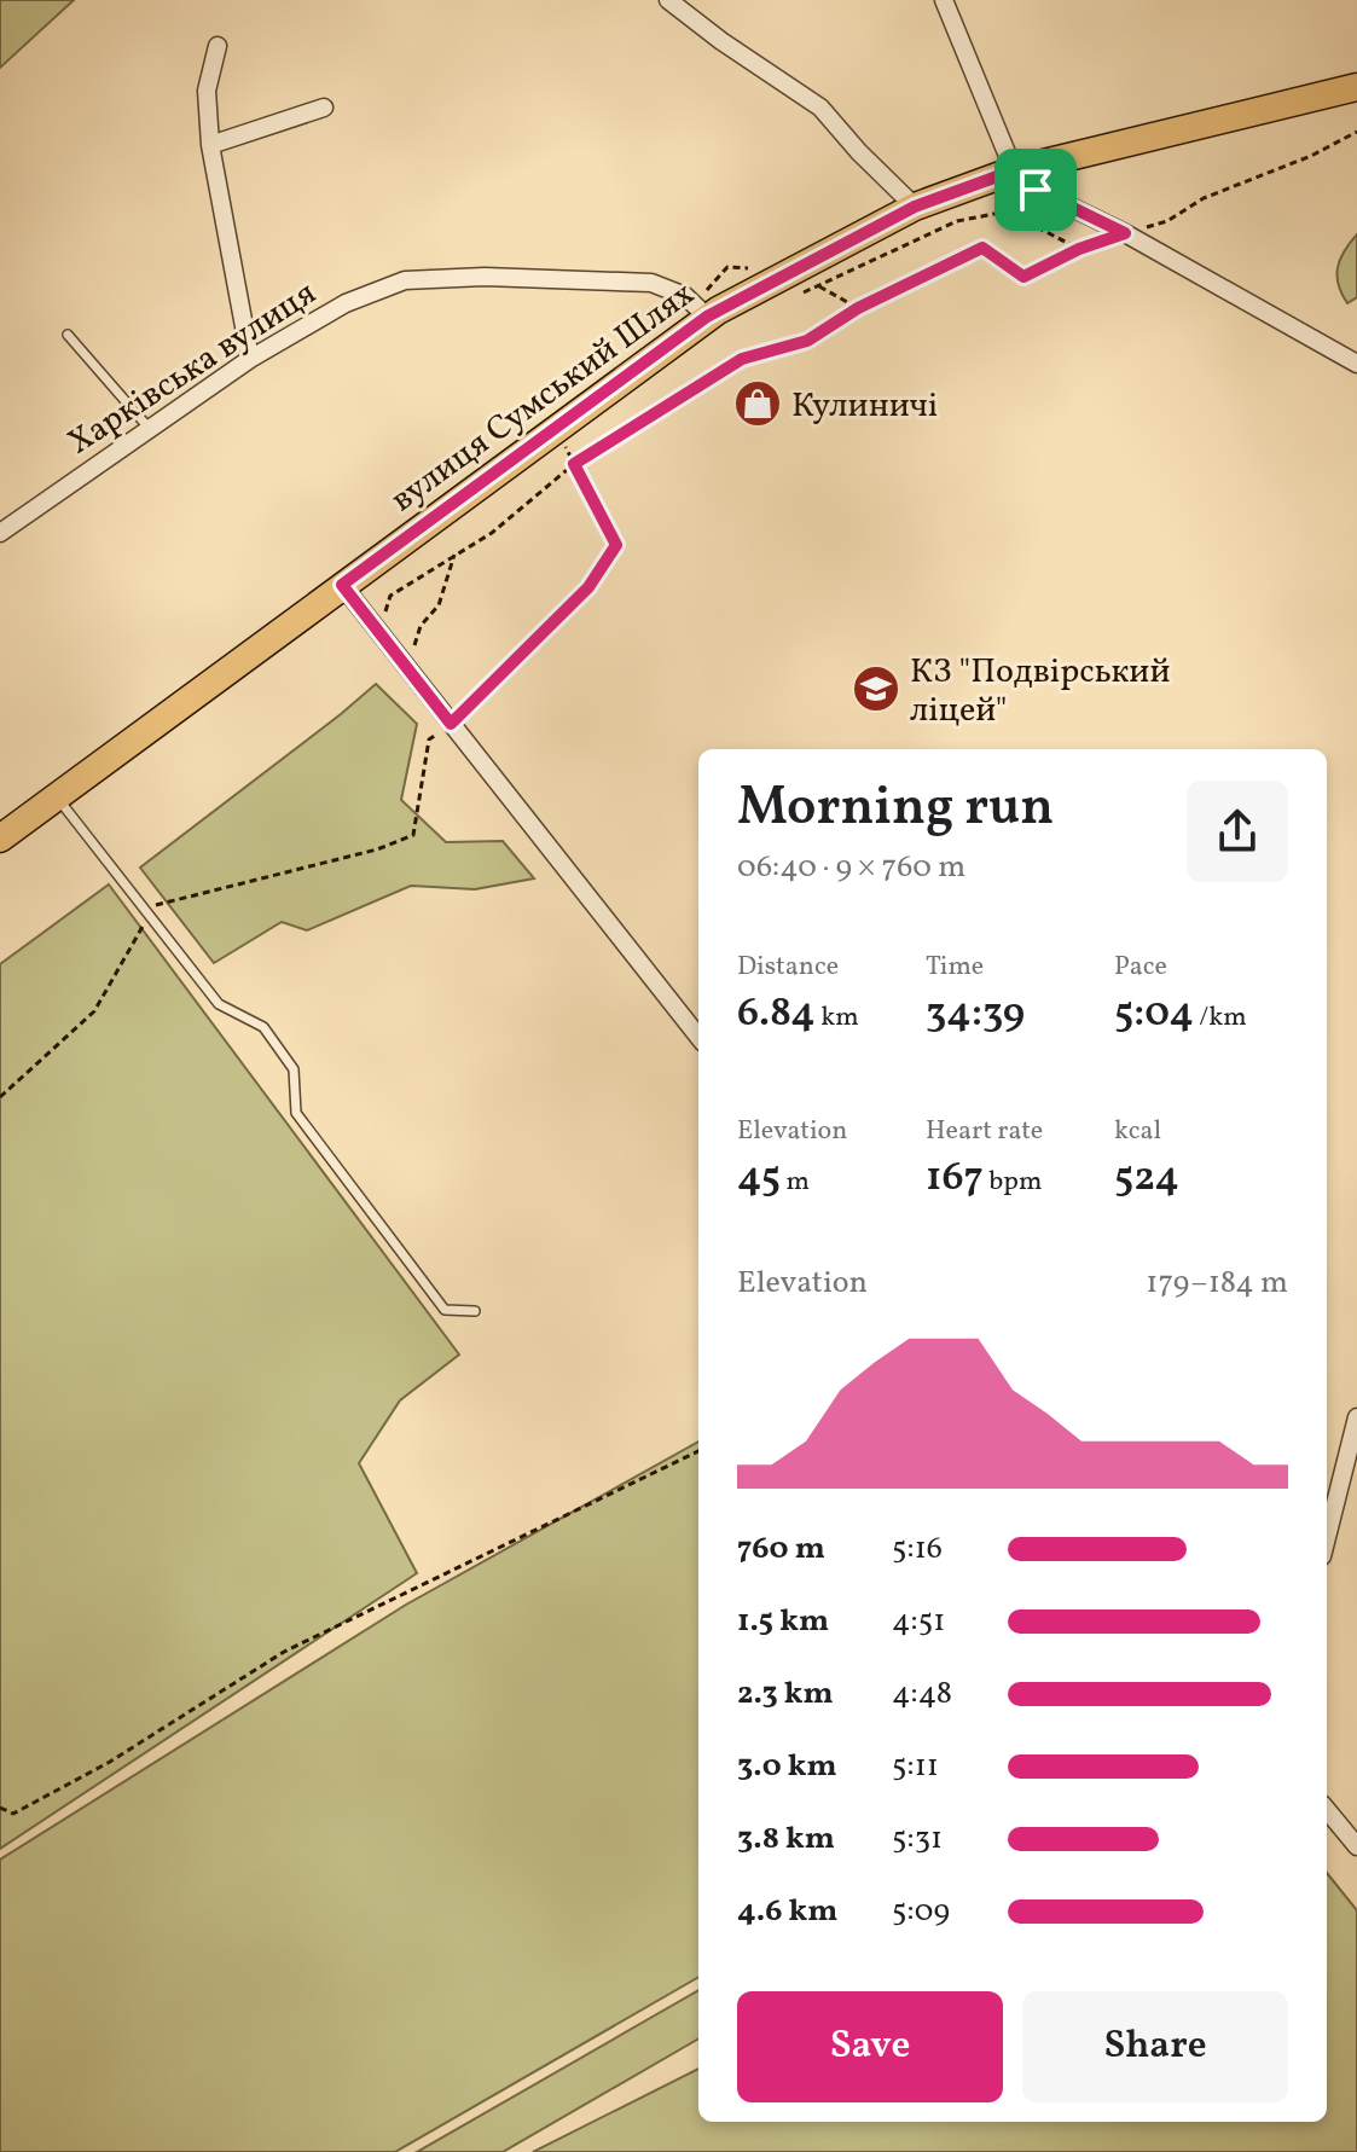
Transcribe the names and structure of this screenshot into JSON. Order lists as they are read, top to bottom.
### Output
{
  "streets": {
    "main road": ["вулиця Сумський Шлях"],
    "street": ["Харківська вулиця"]
  },
  "crossings": [
    ["Харківська вулиця", "вулиця Сумський Шлях"]
  ],
  "places": {
    "shop": ["Кулиничі"],
    "school or university": ["КЗ \"Подвірський ліцей\""]
  },
  "page": {
    "heading": ["Morning run", "06:40 · 9 × 760 m"],
    "stats": [
      ["Distance", "6.84 km"],
      ["Time", "34:39"],
      ["Pace", "5:04 /km"],
      ["Elevation", "45 m"],
      ["Heart rate", "167 bpm"],
      ["kcal", "524"]
    ],
    "chart": ["Elevation", "179–184 m"],
    "list": [
      {
        "name": "760 m",
        "note": "5:16"
      },
      {
        "name": "1.5 km",
        "note": "4:51"
      },
      {
        "name": "2.3 km",
        "note": "4:48"
      },
      {
        "name": "3.0 km",
        "note": "5:11"
      },
      {
        "name": "3.8 km",
        "note": "5:31"
      },
      {
        "name": "4.6 km",
        "note": "5:09"
      }
    ],
    "buttons": ["Save", "Share"]
  }
}
